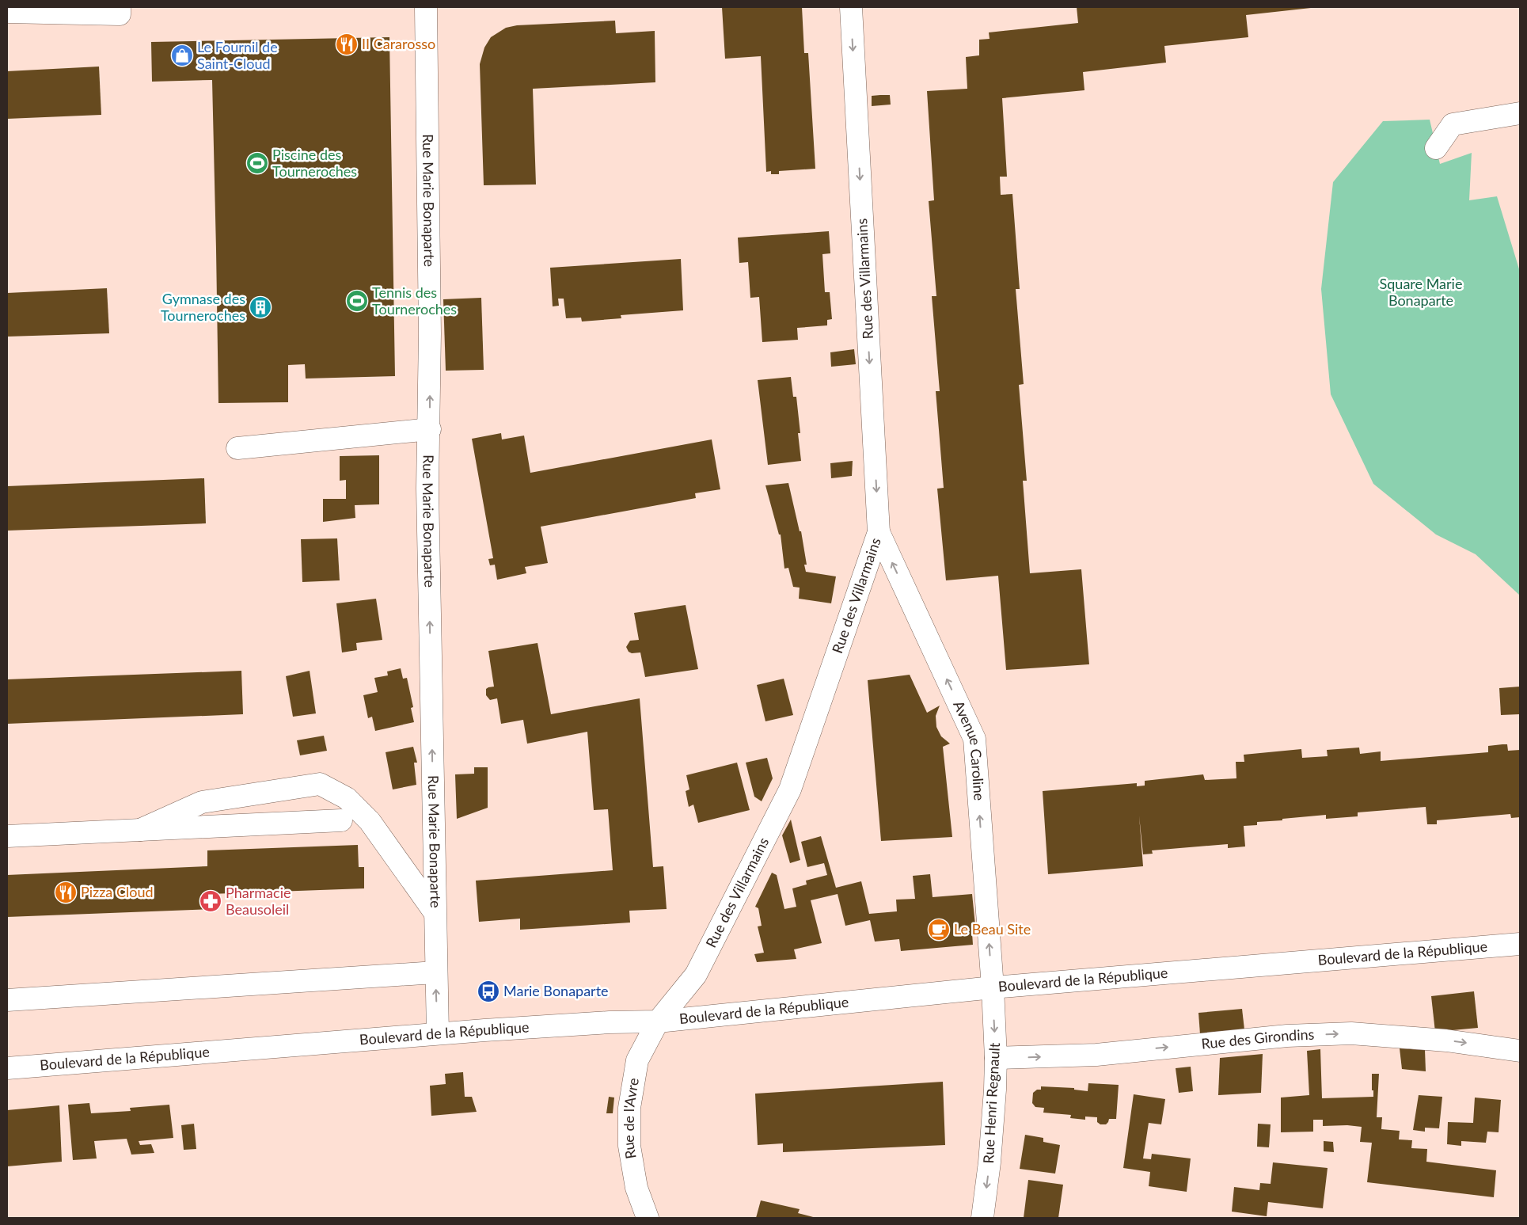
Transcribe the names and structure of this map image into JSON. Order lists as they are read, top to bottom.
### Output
{
  "streets": {
    "street": [
      "Rue Marie Bonaparte",
      "Rue des Villarmains",
      "Avenue Caroline",
      "Boulevard de la République",
      "Rue des Girondins",
      "Rue Henri Regnault",
      "Rue de l'Avre"
    ]
  },
  "crossings": [
    ["Rue Marie Bonaparte", "Boulevard de la République"],
    ["Rue des Villarmains", "Avenue Caroline"],
    ["Rue des Villarmains", "Boulevard de la République"],
    ["Rue des Villarmains", "Rue de l'Avre"],
    ["Avenue Caroline", "Boulevard de la République"],
    ["Avenue Caroline", "Rue Henri Regnault"],
    ["Boulevard de la République", "Rue Henri Regnault"],
    ["Boulevard de la République", "Rue de l'Avre"],
    ["Rue des Girondins", "Rue Henri Regnault"]
  ],
  "one_way": [
    "Rue Marie Bonaparte",
    "Rue des Villarmains",
    "Avenue Caroline",
    "Rue des Girondins",
    "Rue Henri Regnault"
  ],
  "parks": ["Square Marie Bonaparte"],
  "places": {
    "restaurant": ["II Cararosso", "Pizza Cloud"],
    "shop": ["Le Fournil de Saint-Cloud"],
    "sports": ["Piscine des Tourneroches", "Tennis des Tourneroches"],
    "building": ["Gymnase des Tourneroches"],
    "pharmacy": ["Pharmacie Beausoleil"],
    "cafe": ["Le Beau Site"],
    "bus stop": ["Marie Bonaparte"]
  }
}
